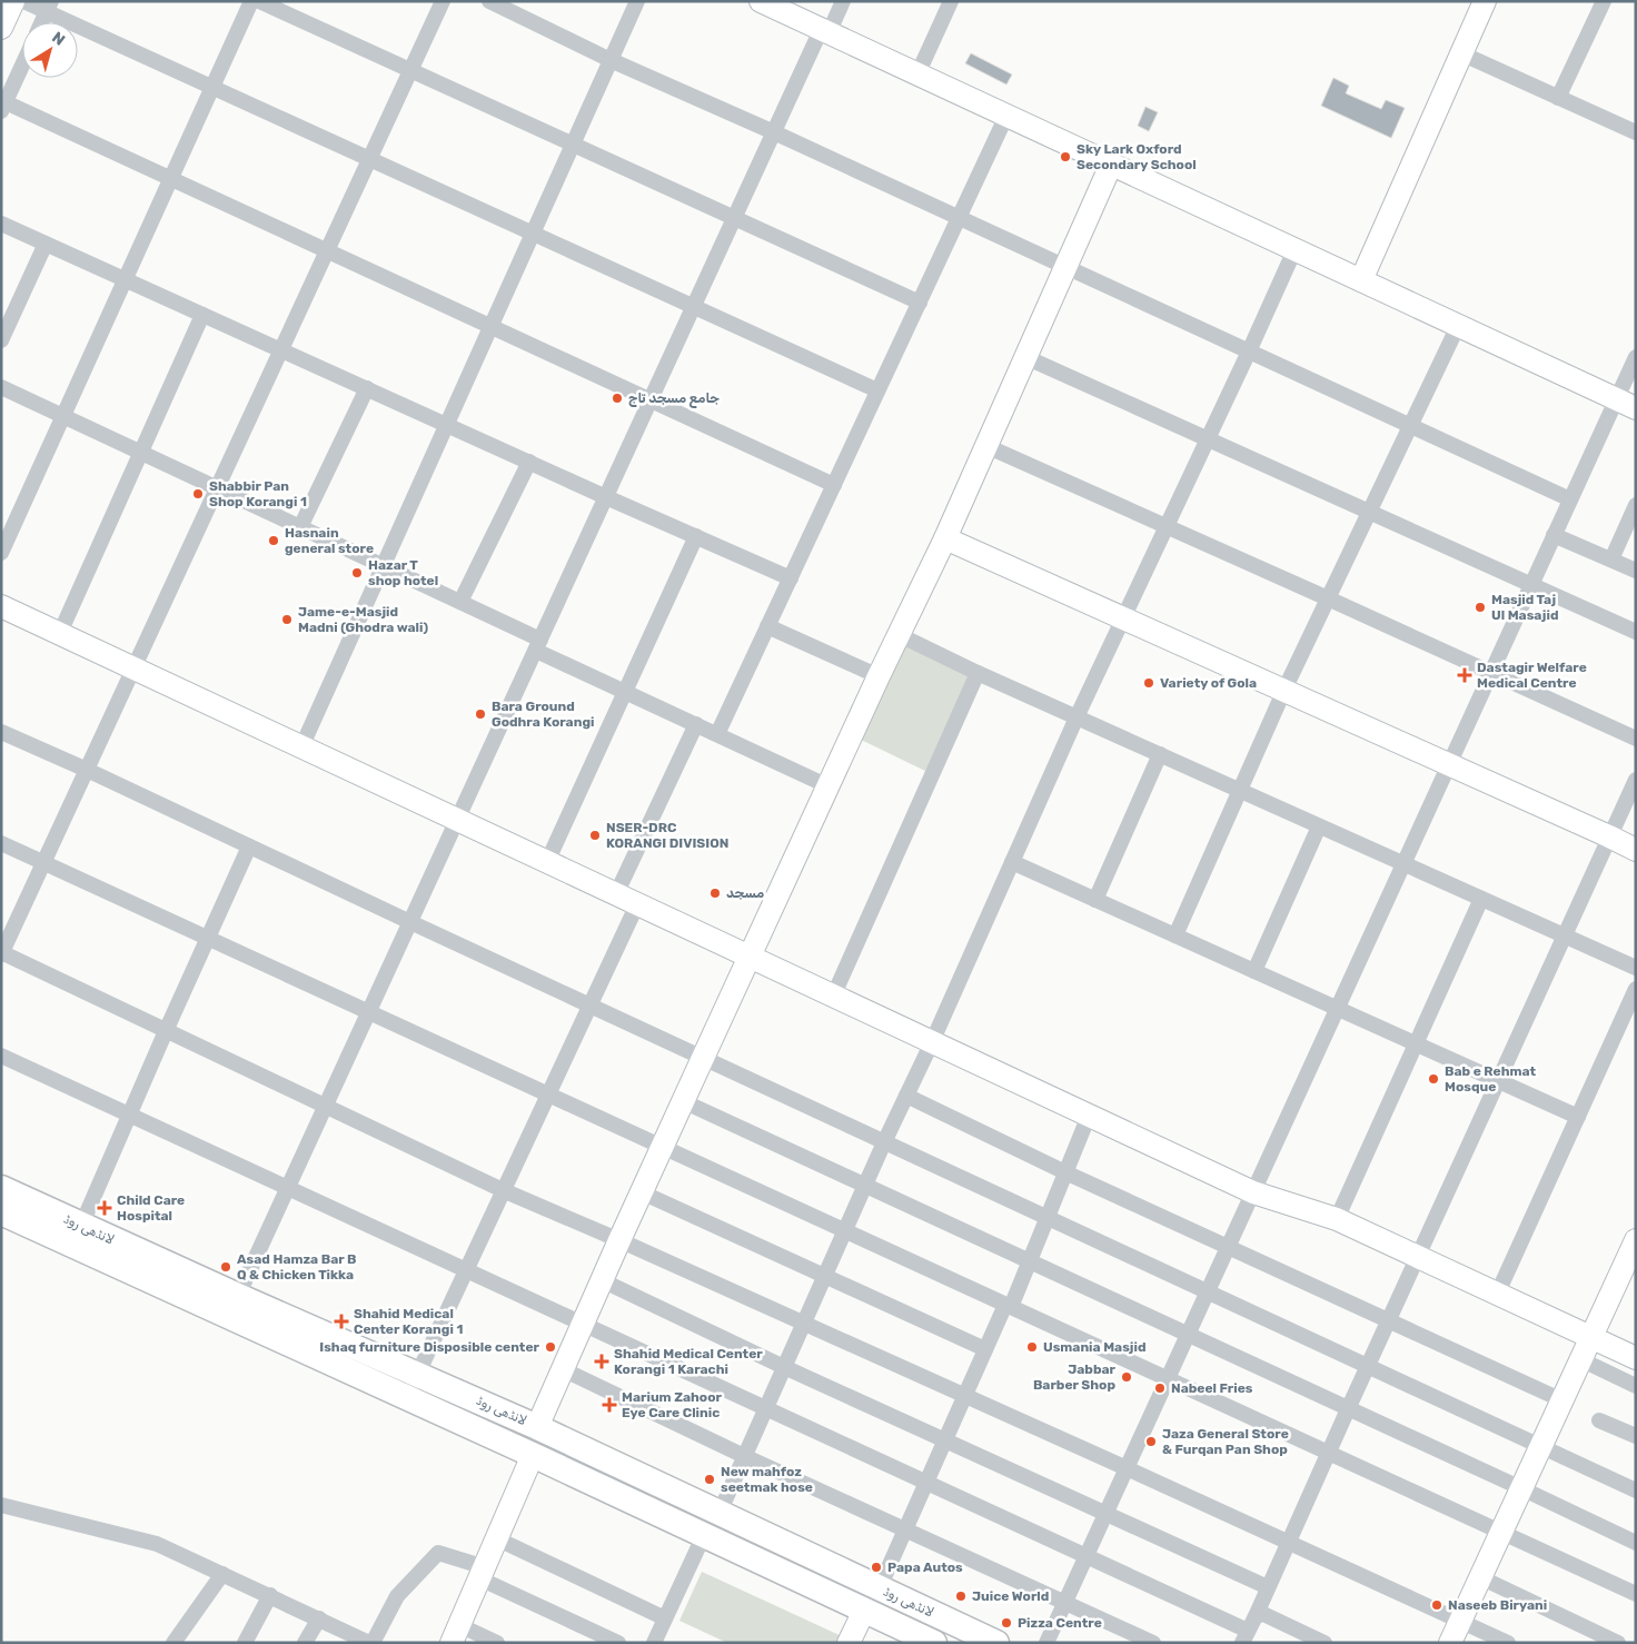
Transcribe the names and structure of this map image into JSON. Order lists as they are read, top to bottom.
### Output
{
  "streets": {
    "main road": ["لانڈھی روڈ"]
  },
  "places": {
    "other": [
      "Sky Lark Oxford Secondary School",
      "جامع مسجد تاج",
      "Shabbir Pan Shop Korangi 1",
      "Hasnain general store",
      "Hazar T shop hotel",
      "Masjid Taj Ul Masajid",
      "Jame-e-Masjid Madni (Ghodra wali)",
      "Variety of Gola",
      "Bara Ground Godhra Korangi",
      "NSER-DRC KORANGI DIVISION",
      "مسجد",
      "Bab e Rehmat Mosque",
      "Asad Hamza Bar B Q & Chicken Tikka",
      "Ishaq furniture Disposible center",
      "Usmania Masjid",
      "Jabbar Barber Shop",
      "Nabeel Fries",
      "Jaza General Store & Furqan Pan Shop",
      "New mahfoz seetmak hose",
      "Papa Autos",
      "Juice World",
      "Naseeb Biryani",
      "Pizza Centre"
    ],
    "health": [
      "Dastagir Welfare Medical Centre",
      "Child Care Hospital",
      "Shahid Medical Center Korangi 1",
      "Shahid Medical Center Korangi 1 Karachi",
      "Marium Zahoor Eye Care Clinic"
    ]
  },
  "north": "top right"
}
